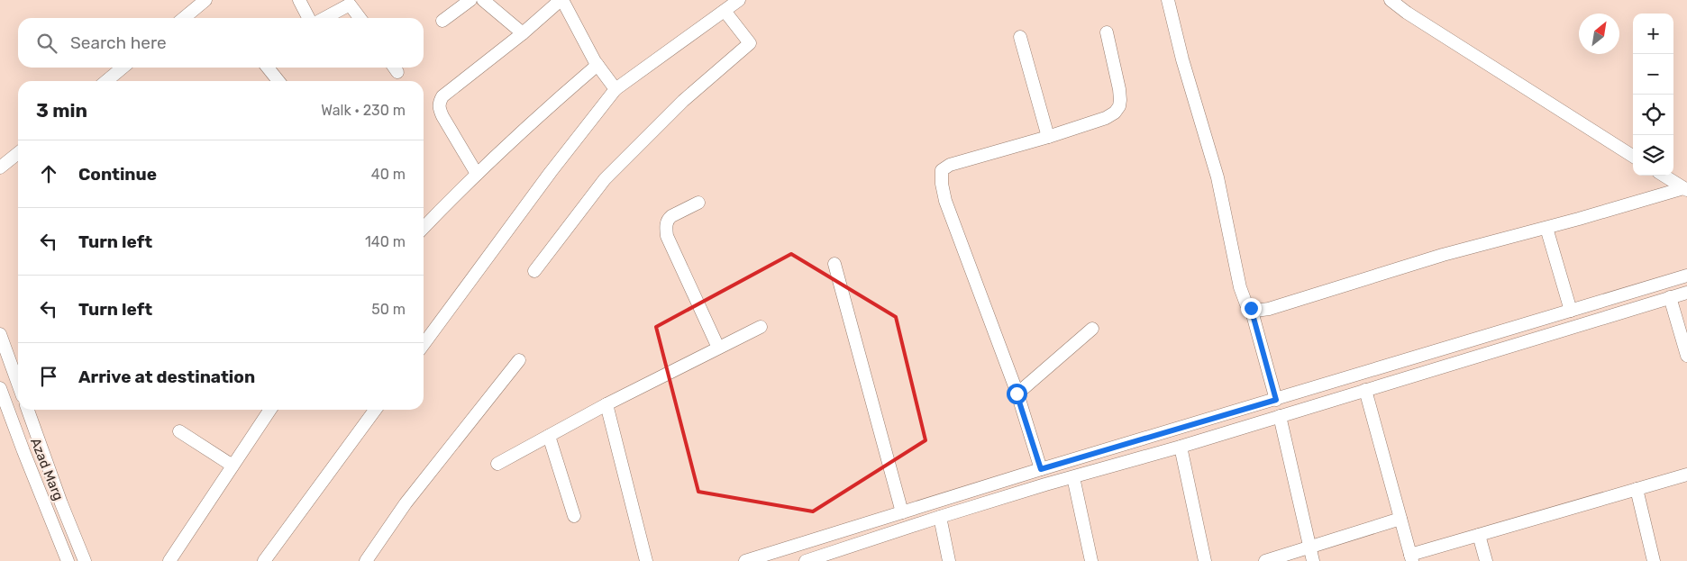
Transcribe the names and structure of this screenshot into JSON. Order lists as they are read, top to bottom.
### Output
{
  "streets": {
    "street": ["Azad Marg"]
  },
  "north": "top right",
  "page": {
    "map_buttons": ["+", "−"],
    "search": "Search here",
    "heading": ["3 min", "Walk · 230 m"],
    "list": [
      ["Continue", "40 m"],
      ["Turn left", "140 m"],
      ["Turn left", "50 m"],
      "Arrive at destination"
    ]
  }
}
